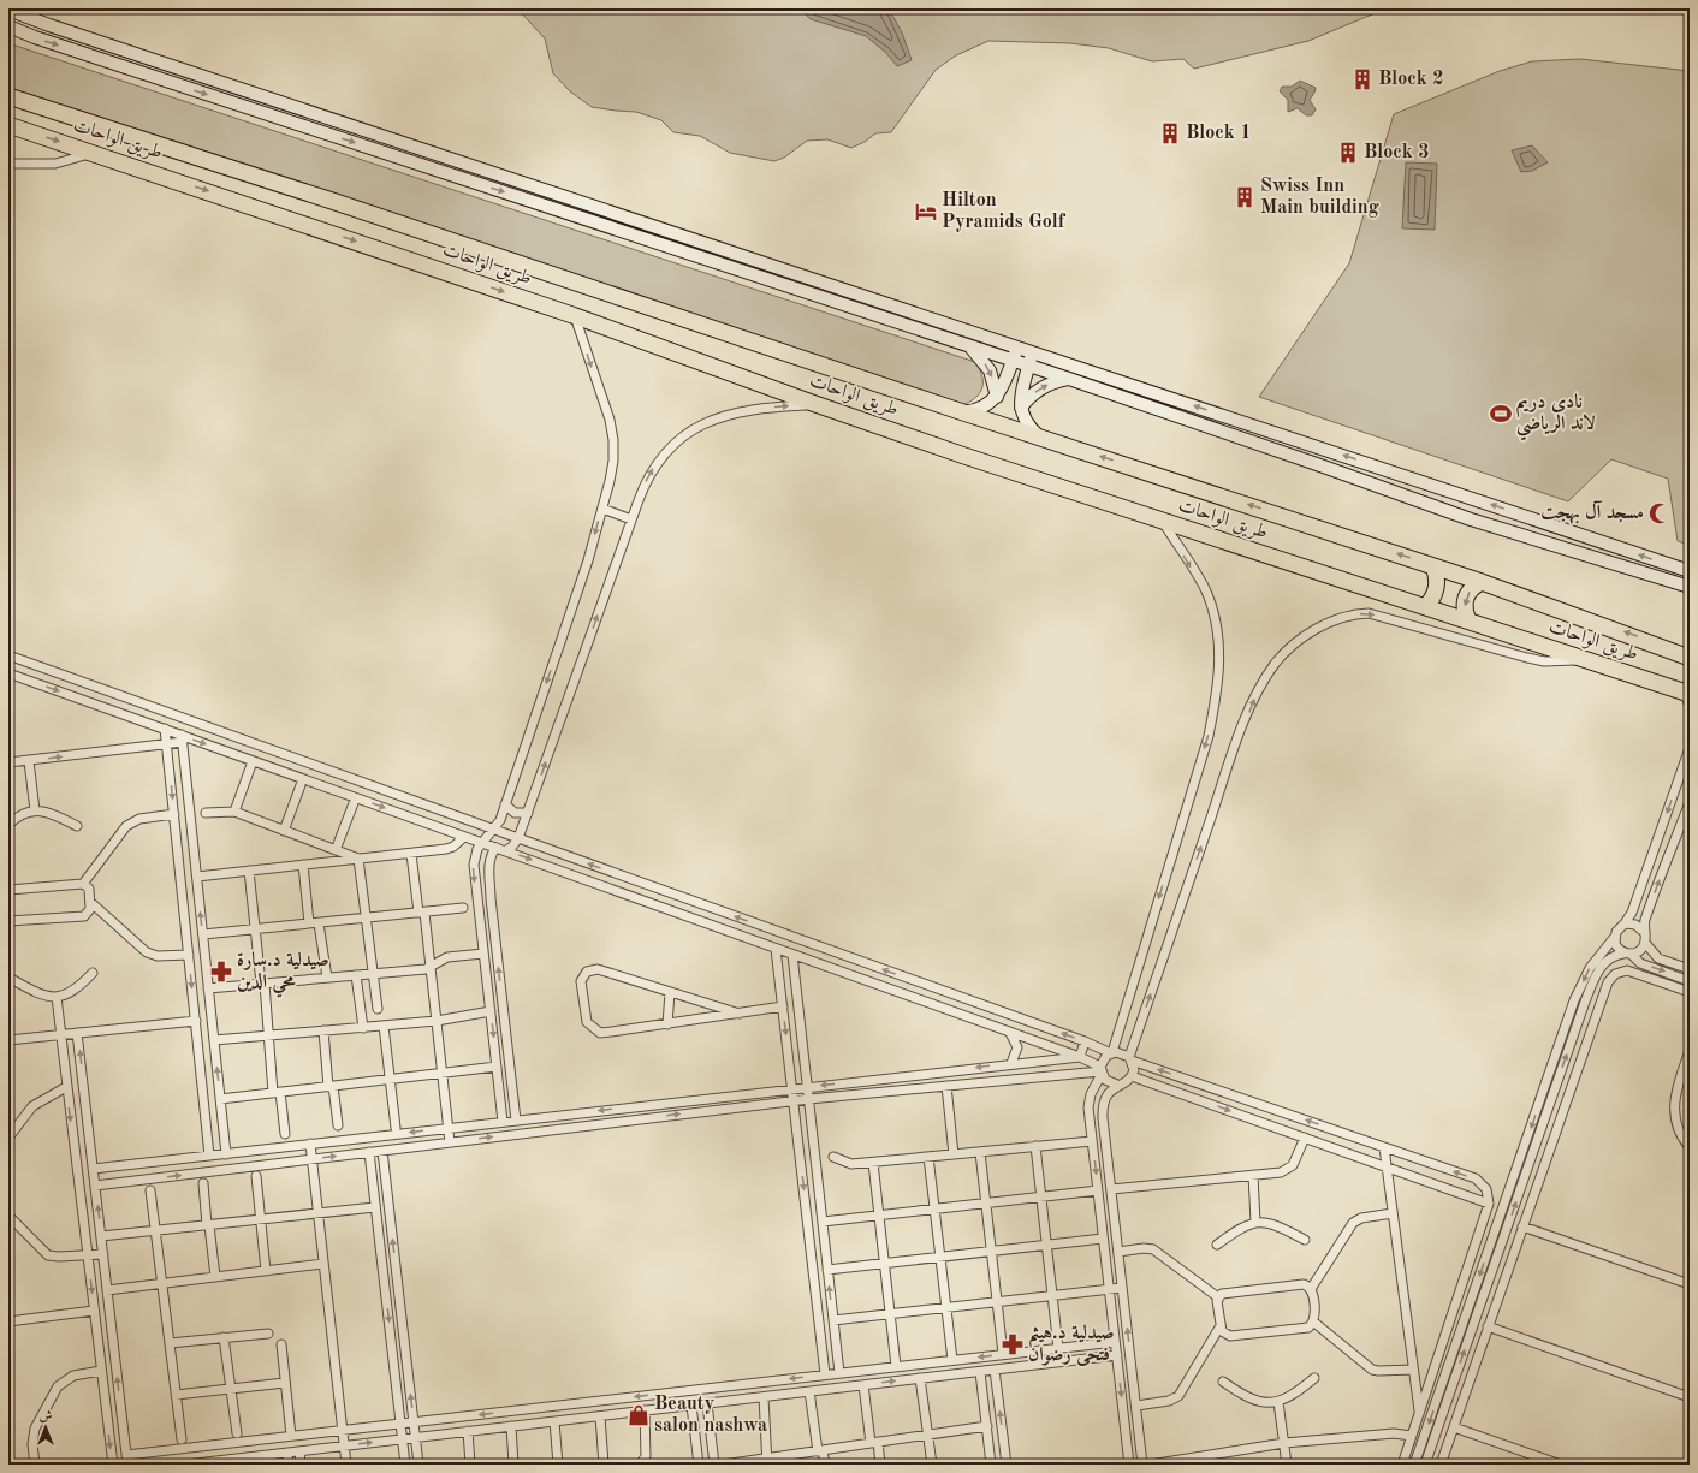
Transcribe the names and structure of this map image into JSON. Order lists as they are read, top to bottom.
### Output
{
  "streets": {
    "highway": ["طريق الواحات"]
  },
  "places": {
    "building": [
      "Block 2",
      "Block 1",
      "Block 3",
      "Swiss Inn Main building"
    ],
    "hotel": ["Hilton Pyramids Golf"],
    "sports": ["نادي دريم لاند الرياضي"],
    "mosque": ["مسجد آل بهجت"],
    "pharmacy": ["صيدلية د.سارة محي الدين", "صيدلية د.هيثم فتحى رضوان"],
    "shop": ["Beauty salon nashwa"]
  },
  "north": "top"
}
